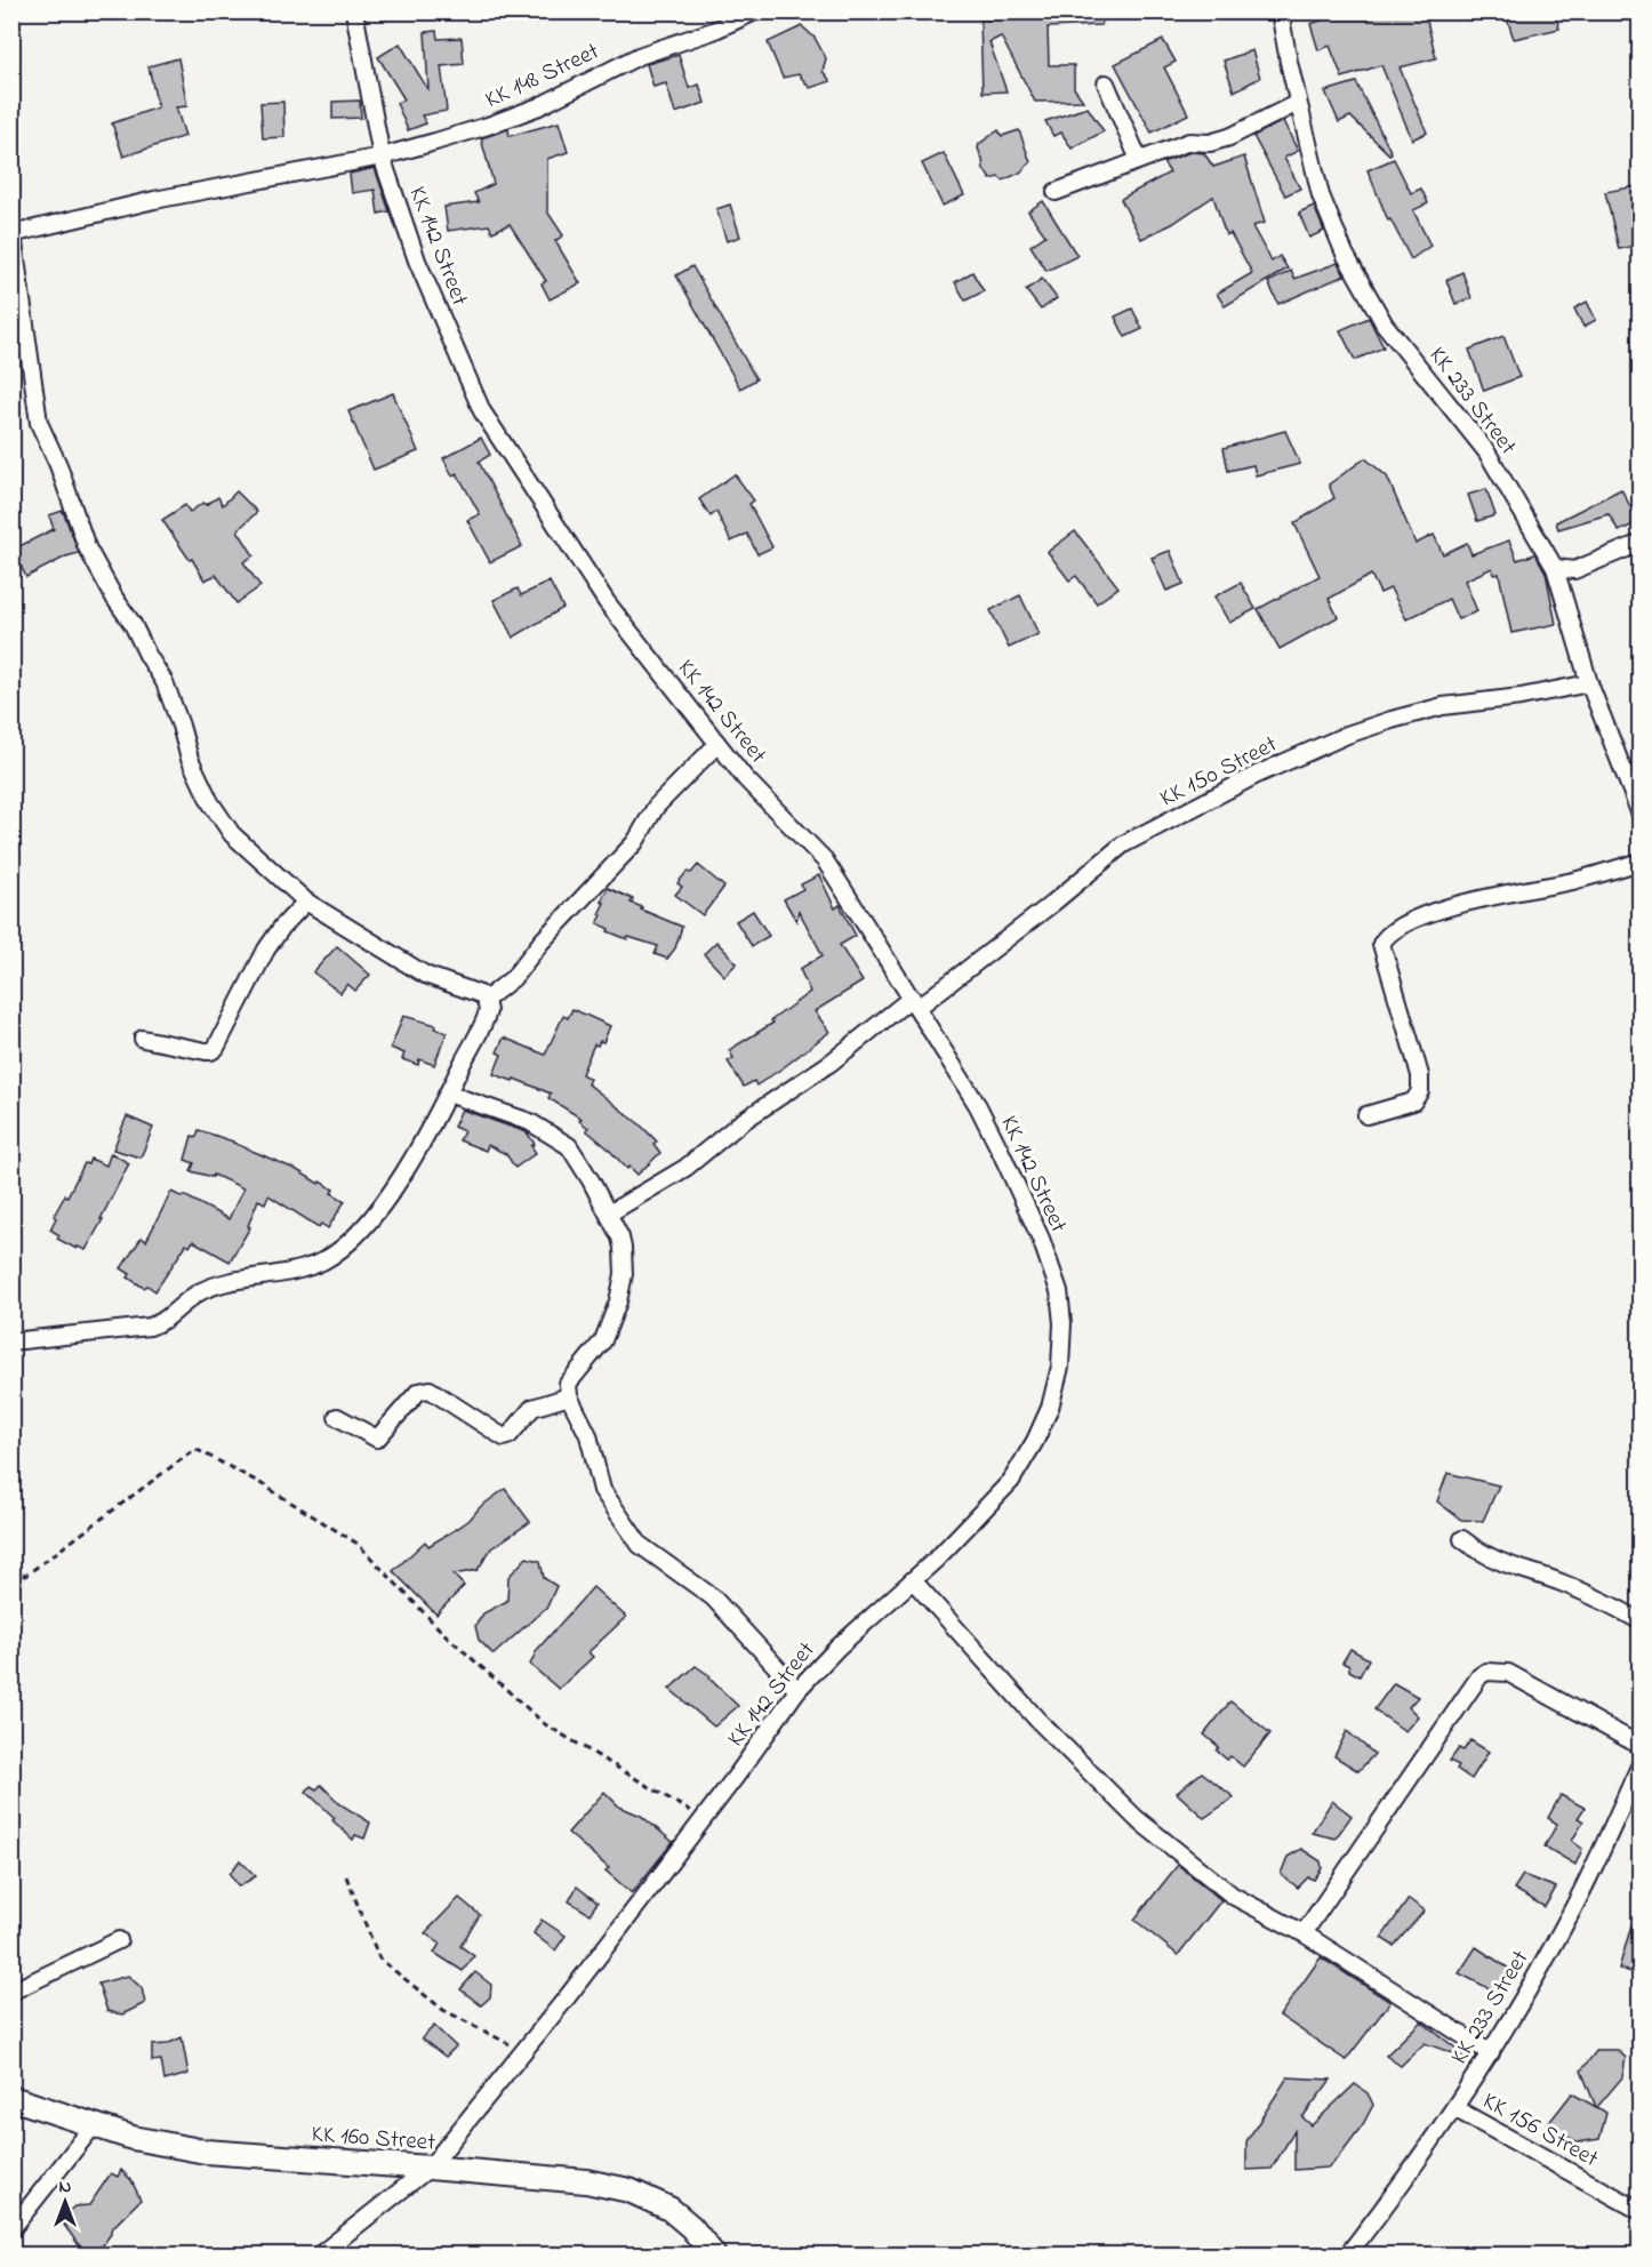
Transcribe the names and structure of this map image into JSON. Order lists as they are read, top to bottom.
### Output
{
  "streets": {
    "main road": ["KK 160 Street"],
    "street": [
      "KK 148 Street",
      "KK 142 Street",
      "KK 233 Street",
      "KK 150 Street",
      "KK 156 Street"
    ]
  },
  "crossings": [
    ["KK 148 Street", "KK 142 Street"],
    ["KK 142 Street", "KK 150 Street"],
    ["KK 142 Street", "KK 160 Street"],
    ["KK 233 Street", "KK 150 Street"],
    ["KK 233 Street", "KK 156 Street"]
  ],
  "north": "top"
}
